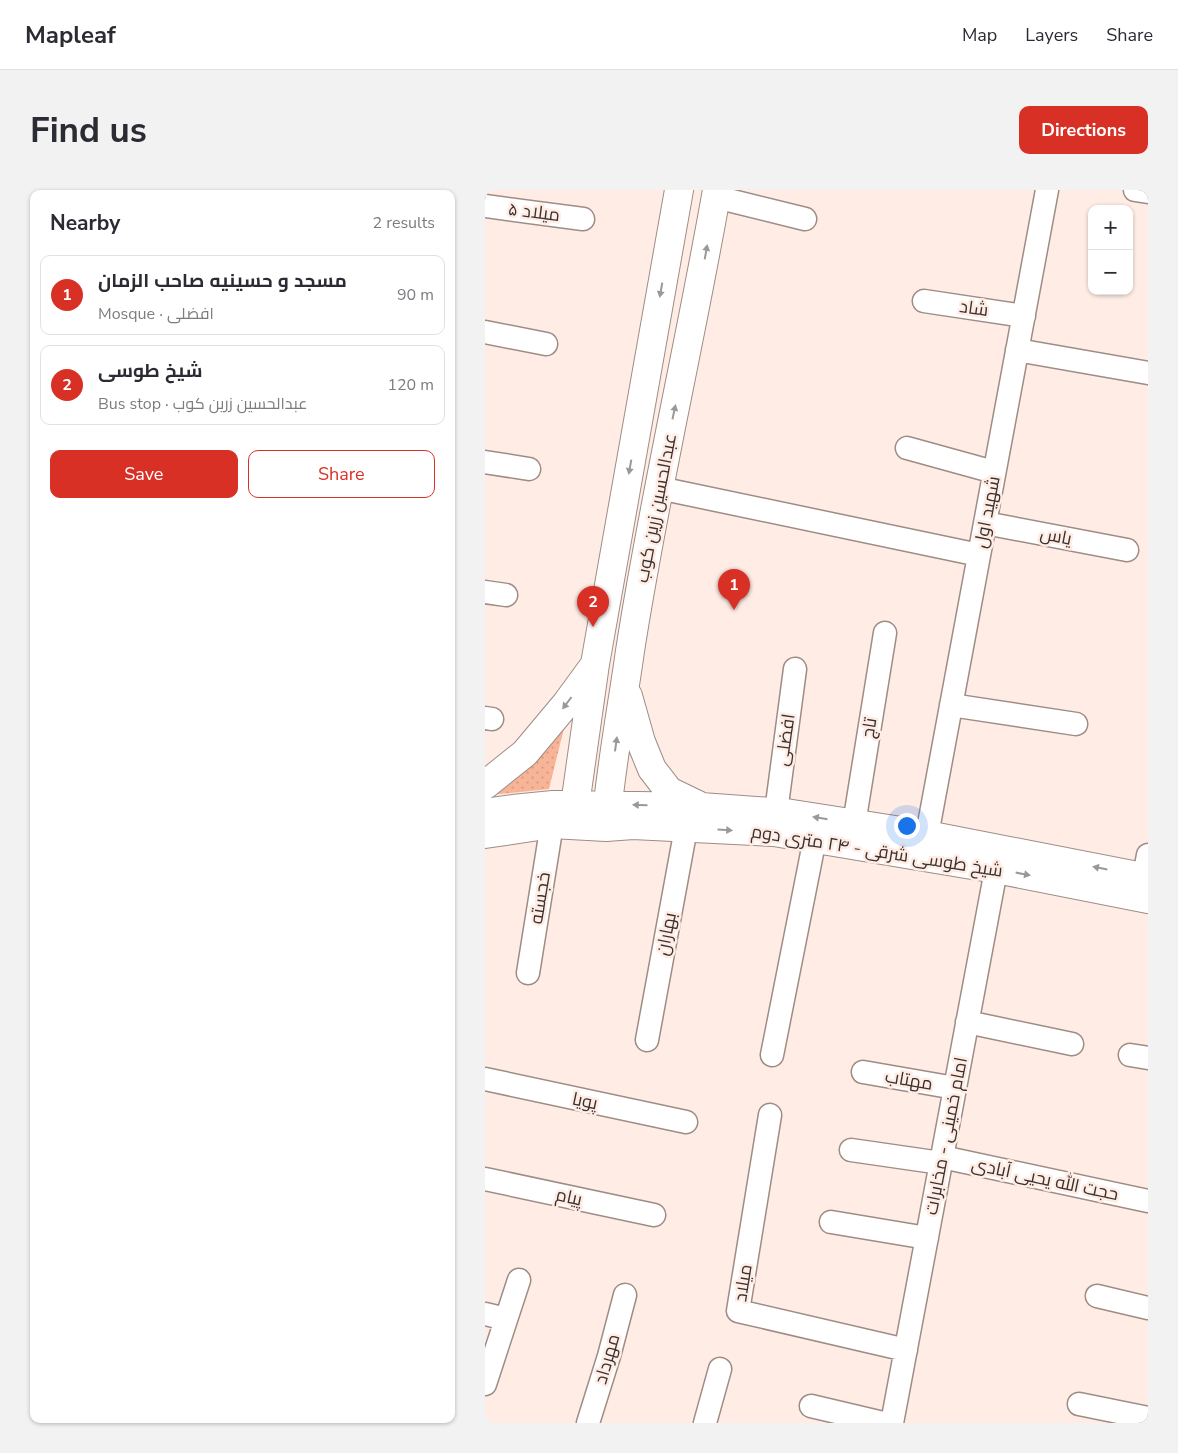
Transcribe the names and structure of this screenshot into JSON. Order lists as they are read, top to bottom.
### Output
{
  "streets": {
    "main road": ["عبدالحسین زرین کوب", "شیخ طوسی شرقی - ۲۴ متری دوم"],
    "street": [
      "میلاد ۵",
      "شاد",
      "شهید اول",
      "یاس",
      "تاج",
      "افضلی",
      "خجسته",
      "بهاران",
      "مهتاب",
      "پویا",
      "امام خمینی - مخابرات",
      "حجت الله یحیی آبادی",
      "پیام",
      "میلاد",
      "مهرداد"
    ]
  },
  "crossings": [
    ["شاد", "شهید اول"],
    ["عبدالحسین زرین کوب", "شیخ طوسی شرقی - ۲۴ متری دوم"],
    ["عبدالحسین زرین کوب", "خجسته"],
    ["شهید اول", "یاس"],
    ["شهید اول", "شیخ طوسی شرقی - ۲۴ متری دوم"],
    ["تاج", "شیخ طوسی شرقی - ۲۴ متری دوم"],
    ["افضلی", "شیخ طوسی شرقی - ۲۴ متری دوم"],
    ["شیخ طوسی شرقی - ۲۴ متری دوم", "خجسته"],
    ["شیخ طوسی شرقی - ۲۴ متری دوم", "بهاران"],
    ["شیخ طوسی شرقی - ۲۴ متری دوم", "امام خمینی - مخابرات"],
    ["مهتاب", "امام خمینی - مخابرات"],
    ["امام خمینی - مخابرات", "حجت الله یحیی آبادی"],
    ["امام خمینی - مخابرات", "میلاد"]
  ],
  "page": {
    "header": "Mapleaf",
    "nav": ["Map", "Layers", "Share"],
    "buttons": [
      "Directions",
      ["Save", "Share"]
    ],
    "title": "Find us",
    "heading": ["Nearby", "2 results"],
    "map_buttons": ["+", "−"],
    "list": [
      {
        "mark": "1",
        "name": "مسجد و حسینیه صاحب الزمان",
        "note": "Mosque · افضلی",
        "value": "90 m"
      },
      {
        "mark": "2",
        "name": "شیخ طوسی",
        "note": "Bus stop · عبدالحسین زرین کوب",
        "value": "120 m"
      }
    ],
    "pins": ["1", "2"]
  }
}
